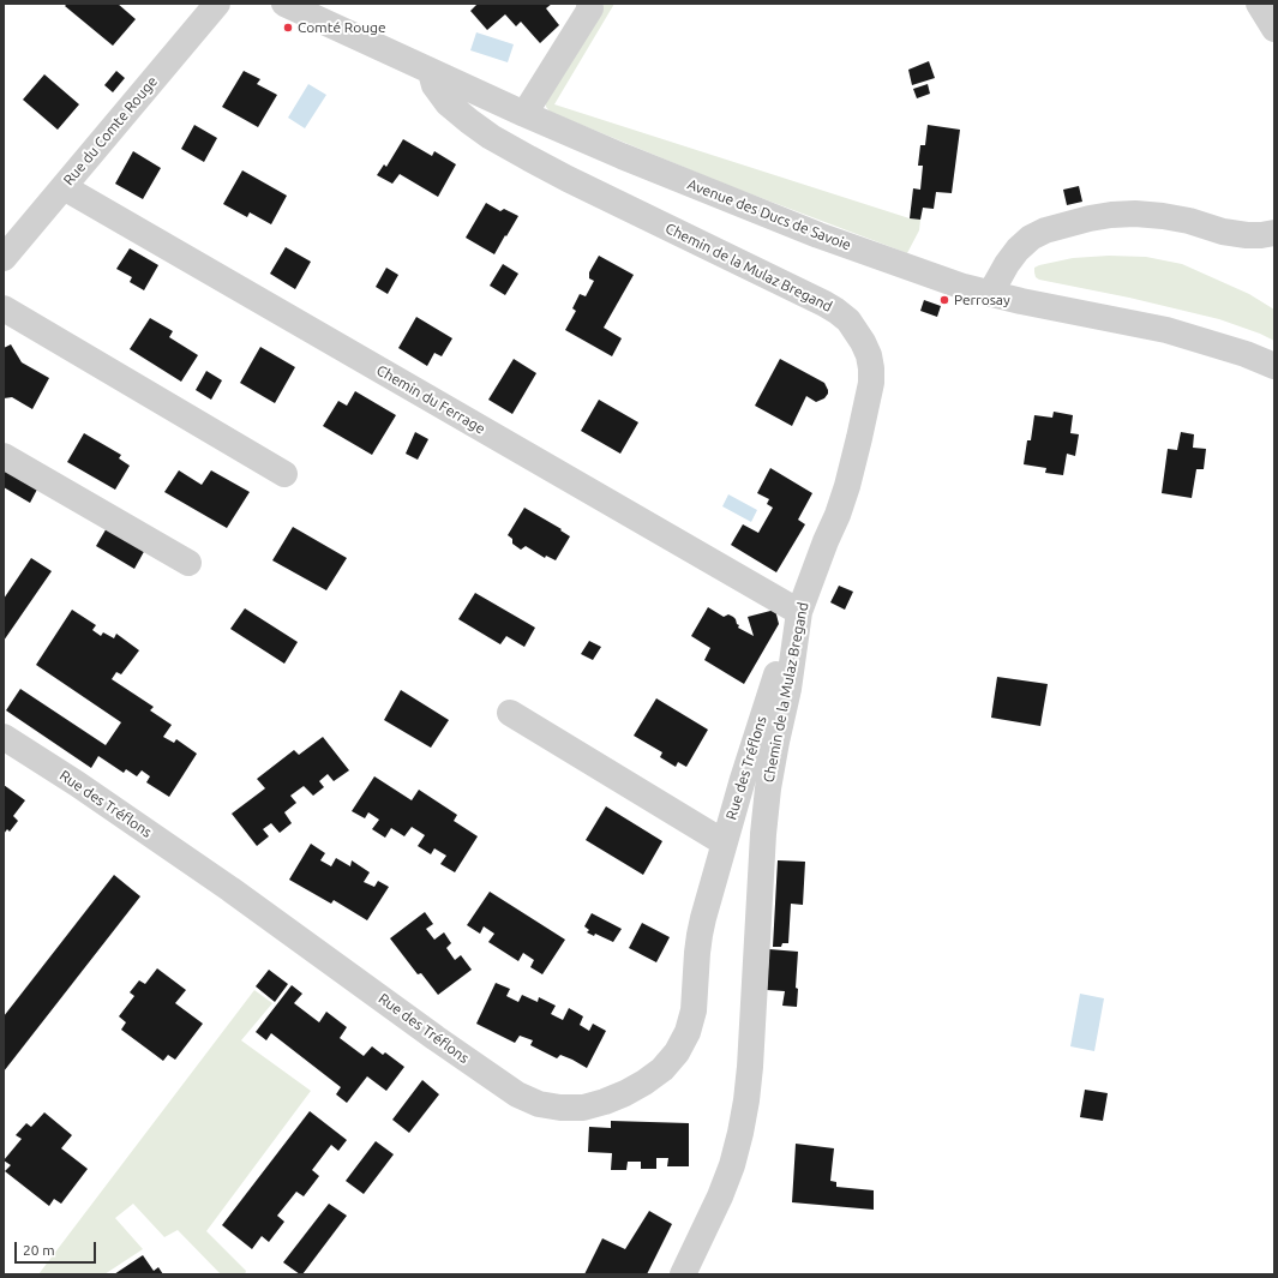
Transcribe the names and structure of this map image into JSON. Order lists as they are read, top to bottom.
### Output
{
  "streets": {
    "street": [
      "Rue du Comte Rouge",
      "Avenue des Ducs de Savoie",
      "Chemin de la Mulaz Bregand",
      "Chemin du Ferrage",
      "Rue des Tréflons"
    ]
  },
  "crossings": [
    ["Rue du Comte Rouge", "Chemin du Ferrage"],
    ["Avenue des Ducs de Savoie", "Chemin de la Mulaz Bregand"],
    ["Chemin de la Mulaz Bregand", "Chemin du Ferrage"],
    ["Chemin de la Mulaz Bregand", "Rue des Tréflons"],
    ["Chemin du Ferrage", "Rue des Tréflons"]
  ],
  "places": ["Comté Rouge", "Perrosay"],
  "scale_bar": "20 m"
}
